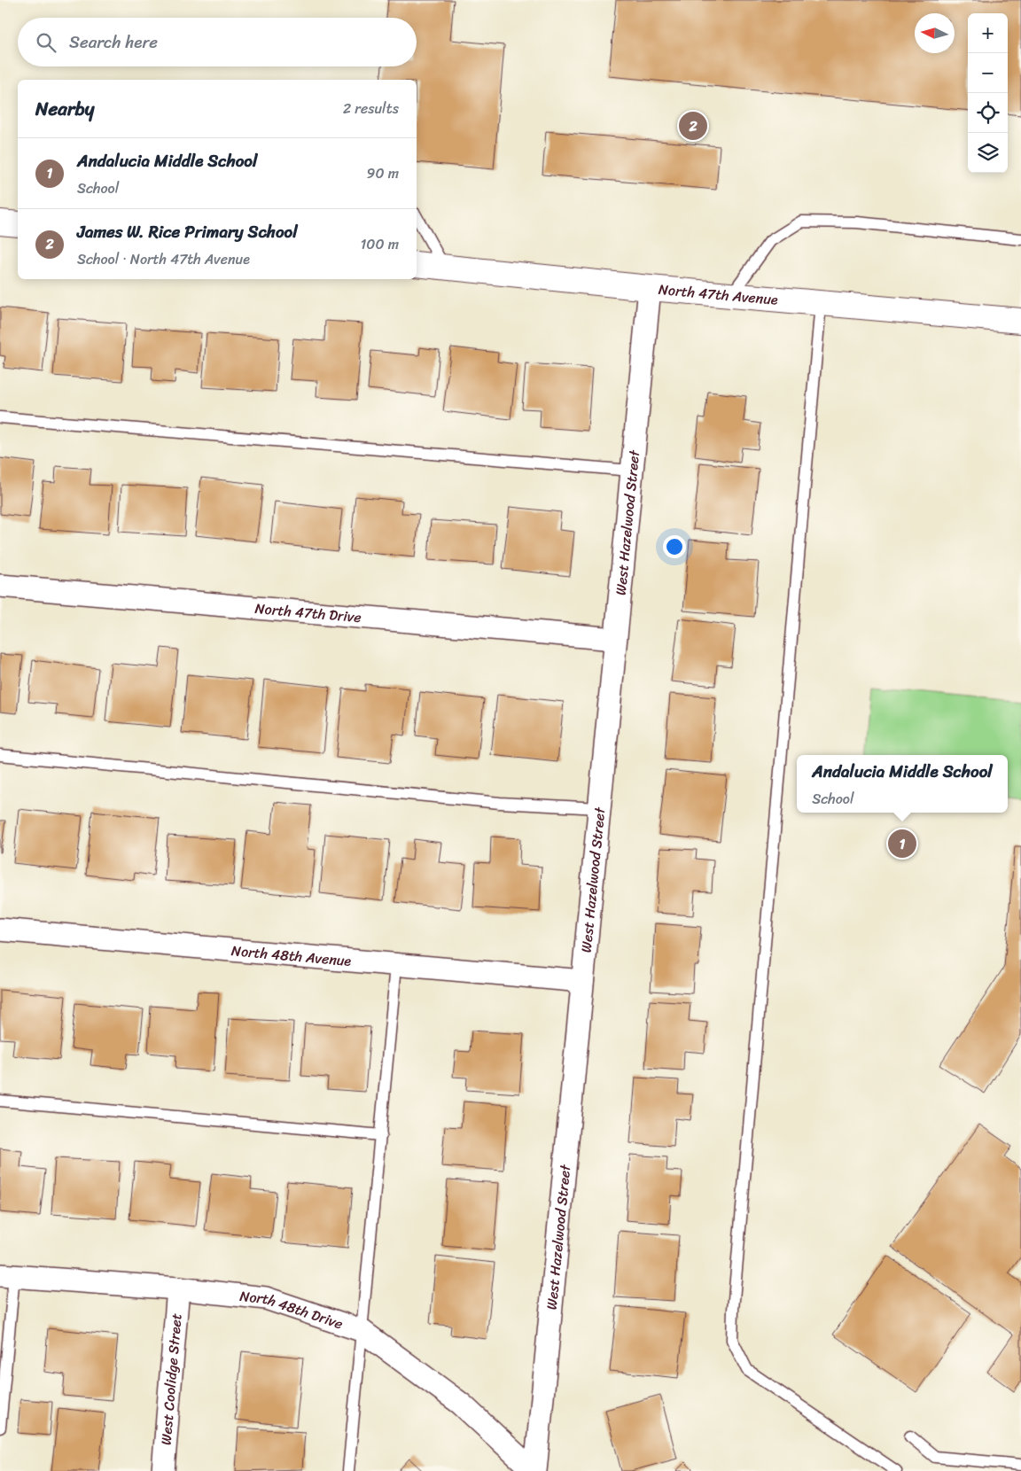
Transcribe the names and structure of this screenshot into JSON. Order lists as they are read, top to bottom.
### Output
{
  "streets": {
    "street": [
      "North 47th Avenue",
      "West Hazelwood Street",
      "North 47th Drive",
      "North 48th Avenue",
      "North 48th Drive",
      "West Coolidge Street"
    ]
  },
  "crossings": [
    ["North 47th Avenue", "West Hazelwood Street"],
    ["West Hazelwood Street", "North 47th Drive"],
    ["West Hazelwood Street", "North 48th Avenue"],
    ["West Hazelwood Street", "North 48th Drive"],
    ["North 48th Drive", "West Coolidge Street"]
  ],
  "north": "left",
  "page": {
    "map_buttons": ["+", "−"],
    "search": "Search here",
    "heading": ["Nearby", "2 results"],
    "pins": ["2", "1"],
    "list": [
      {
        "mark": "1",
        "name": "Andalucia Middle School",
        "note": "School",
        "value": "90 m"
      },
      {
        "mark": "2",
        "name": "James W. Rice Primary School",
        "note": "School · North 47th Avenue",
        "value": "100 m"
      }
    ],
    "popup": ["Andalucia Middle School", "School"]
  }
}
